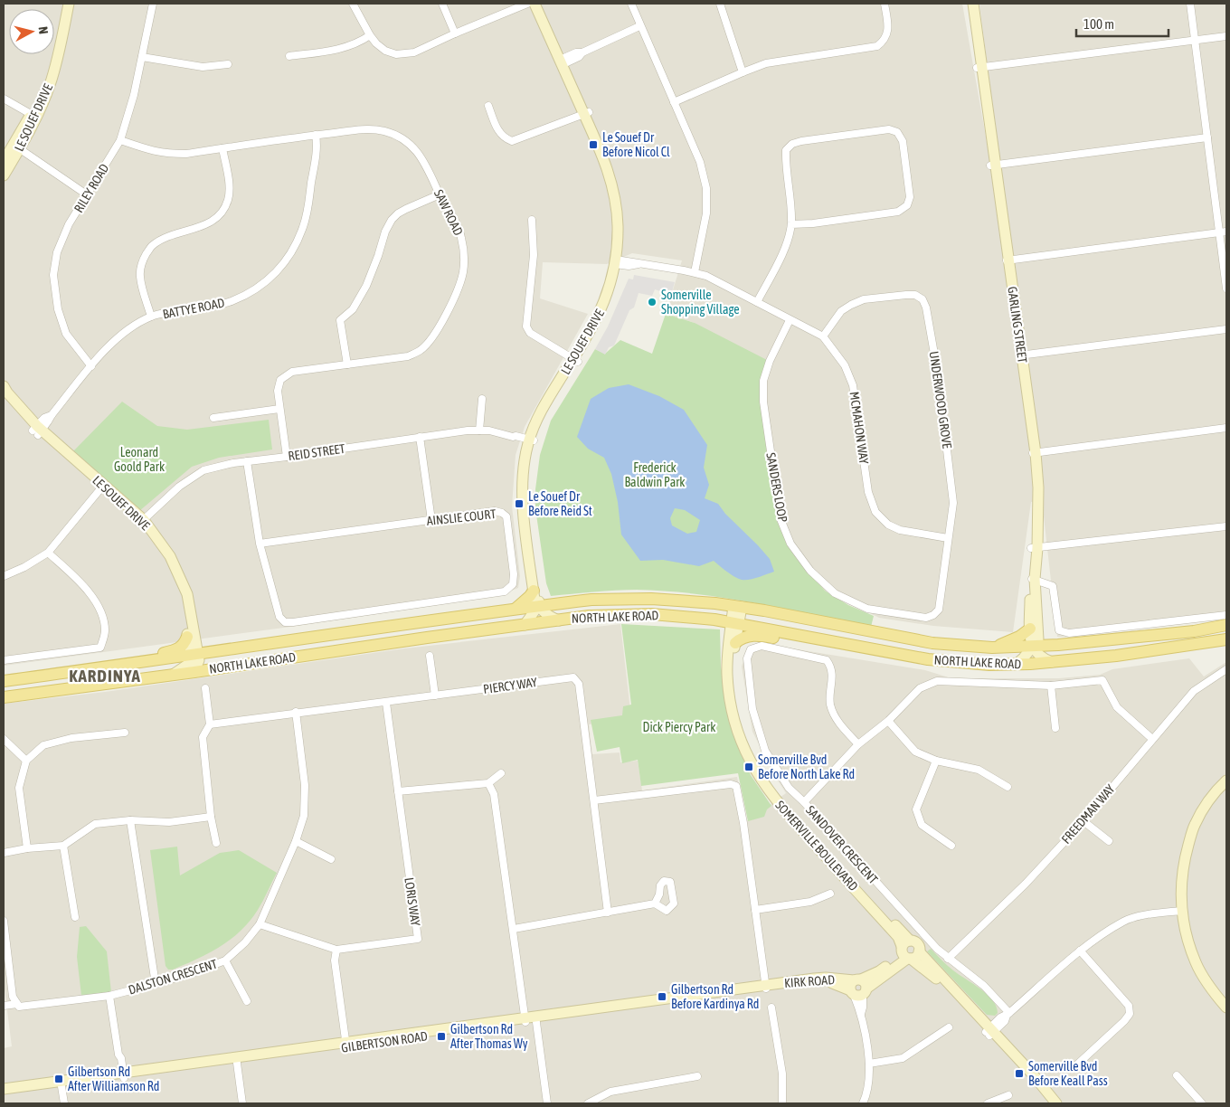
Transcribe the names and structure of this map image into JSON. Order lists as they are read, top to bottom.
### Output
{
  "streets": {
    "main road": ["NORTH LAKE ROAD"],
    "street": [
      "LE SOUEF DRIVE",
      "RILEY ROAD",
      "SAW ROAD",
      "BATTYE ROAD",
      "GARLING STREET",
      "UNDERWOOD GROVE",
      "MCMAHON WAY",
      "REID STREET",
      "SANDERS LOOP",
      "AINSLIE COURT",
      "PIERCY WAY",
      "FREEDMAN WAY",
      "SANDOVER CRESCENT",
      "SOMERVILLE BOULEVARD",
      "LORIS WAY",
      "DALSTON CRESCENT",
      "KIRK ROAD",
      "GILBERTSON ROAD"
    ]
  },
  "crossings": [
    ["LE SOUEF DRIVE", "BATTYE ROAD"],
    ["LE SOUEF DRIVE", "MCMAHON WAY"],
    ["LE SOUEF DRIVE", "REID STREET"],
    ["LE SOUEF DRIVE", "NORTH LAKE ROAD"],
    ["RILEY ROAD", "SAW ROAD"],
    ["RILEY ROAD", "BATTYE ROAD"],
    ["SAW ROAD", "BATTYE ROAD"],
    ["SAW ROAD", "REID STREET"],
    ["GARLING STREET", "NORTH LAKE ROAD"],
    ["UNDERWOOD GROVE", "MCMAHON WAY"],
    ["UNDERWOOD GROVE", "SANDERS LOOP"],
    ["MCMAHON WAY", "SANDERS LOOP"],
    ["NORTH LAKE ROAD", "SOMERVILLE BOULEVARD"],
    ["PIERCY WAY", "LORIS WAY"],
    ["PIERCY WAY", "DALSTON CRESCENT"],
    ["FREEDMAN WAY", "SANDOVER CRESCENT"],
    ["LORIS WAY", "DALSTON CRESCENT"],
    ["KIRK ROAD", "GILBERTSON ROAD"]
  ],
  "districts": ["KARDINYA"],
  "parks": ["Leonard Goold Park", "Frederick Baldwin Park", "Dick Piercy Park"],
  "places": {
    "transit": [
      "Le Souef Dr Before Nicol Cl",
      "Le Souef Dr Before Reid St",
      "Somerville Bvd Before North Lake Rd",
      "Gilbertson Rd Before Kardinya Rd",
      "Gilbertson Rd After Thomas Wy",
      "Somerville Bvd Before Keall Pass",
      "Gilbertson Rd After Williamson Rd"
    ],
    "other": ["Somerville Shopping Village"]
  },
  "scale_bar": "100 m",
  "north": "right"
}
